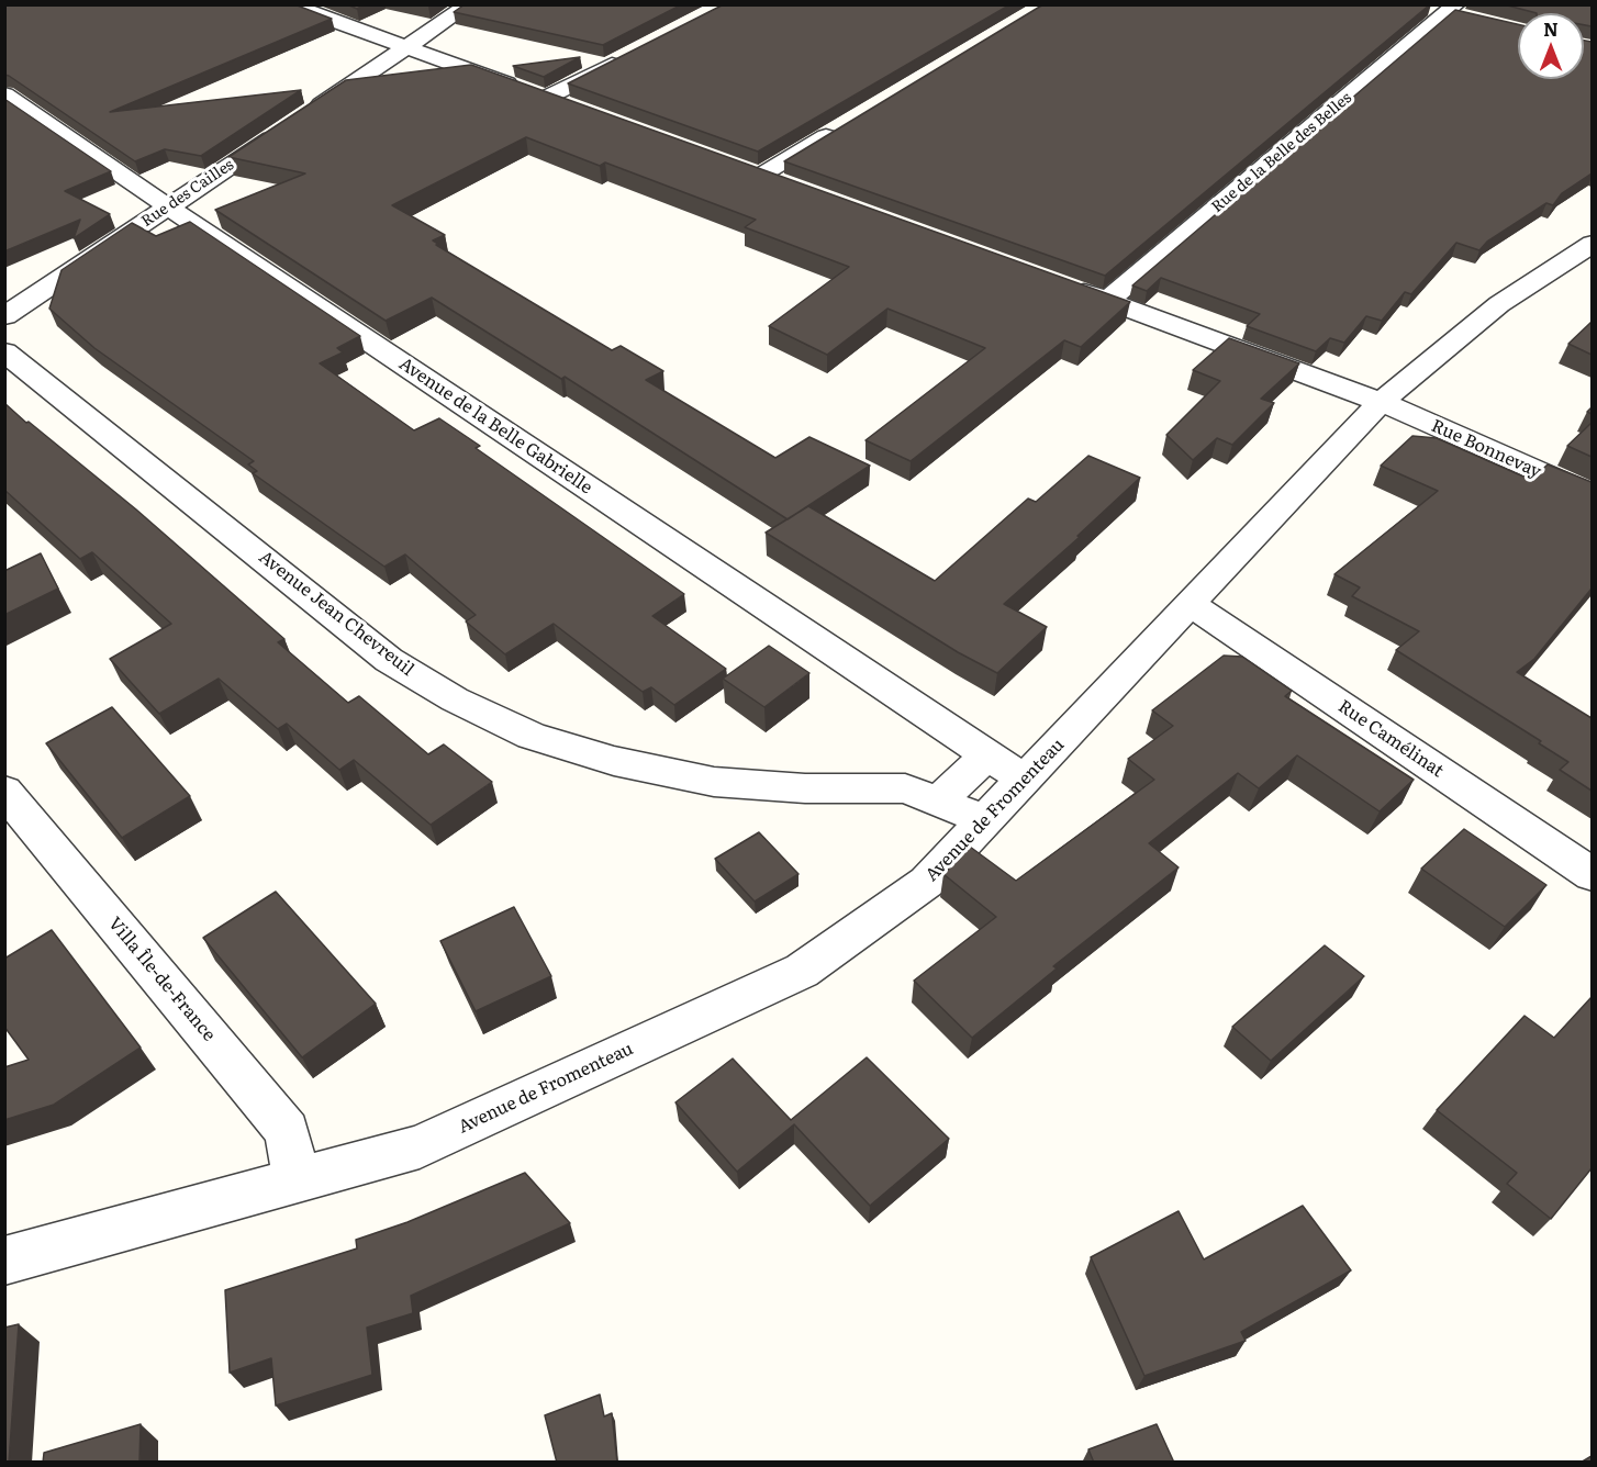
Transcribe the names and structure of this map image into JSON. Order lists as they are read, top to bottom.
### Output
{
  "streets": {
    "street": [
      "Rue de la Belle des Belles",
      "Rue des Cailles",
      "Avenue de la Belle Gabrielle",
      "Rue Bonnevay",
      "Avenue Jean Chevreuil",
      "Rue Camélinat",
      "Avenue de Fromenteau",
      "Villa Île-de-France"
    ]
  },
  "crossings": [
    ["Rue de la Belle des Belles", "Rue Bonnevay"],
    ["Rue des Cailles", "Avenue de la Belle Gabrielle"],
    ["Avenue de la Belle Gabrielle", "Avenue de Fromenteau"],
    ["Rue Bonnevay", "Avenue de Fromenteau"],
    ["Avenue Jean Chevreuil", "Avenue de Fromenteau"],
    ["Rue Camélinat", "Avenue de Fromenteau"],
    ["Avenue de Fromenteau", "Villa Île-de-France"]
  ],
  "north": "top"
}
